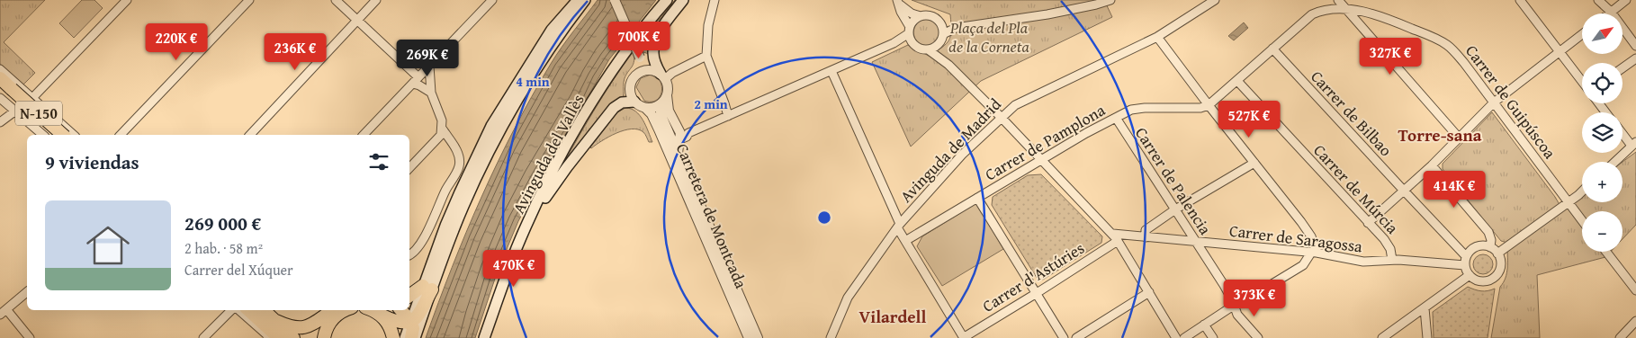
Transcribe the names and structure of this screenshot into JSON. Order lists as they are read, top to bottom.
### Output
{
  "streets": {
    "main road": ["N-150", "Avinguda del Vallès"],
    "street": [
      "Carrer de Guipúscoa",
      "Carrer de Bilbao",
      "Carrer de Pamplona",
      "Avinguda de Madrid",
      "Carrer de Palencia",
      "Carrer de Múrcia",
      "Carretera de Montcada",
      "Carrer de Saragossa",
      "Carrer d'Astúries"
    ]
  },
  "crossings": [
    ["Carrer de Guipúscoa", "Carrer de Bilbao"],
    ["Carrer de Guipúscoa", "Carrer de Pamplona"],
    ["Carrer de Guipúscoa", "Carrer de Múrcia"],
    ["Carrer de Bilbao", "Carrer de Saragossa"],
    ["Carrer de Pamplona", "Carrer de Palencia"],
    ["Carrer de Palencia", "Carrer de Saragossa"],
    ["Carrer de Múrcia", "Carrer de Saragossa"],
    ["Carrer de Saragossa", "Carrer d'Astúries"]
  ],
  "districts": ["Torre-sana", "Vilardell"],
  "parks": ["Plaça del Pla de la Corneta"],
  "north": "top right",
  "page": {
    "map_buttons": ["+", "−"],
    "price": [
      "700K €",
      "220K €",
      "236K €",
      "327K €",
      "269K €",
      "527K €",
      "414K €",
      "470K €",
      "373K €"
    ],
    "heading": "9 viviendas",
    "list": [
      {
        "name": "269 000 €",
        "note": "2 hab. · 58 m² · Carrer del Xúquer"
      }
    ]
  },
  "rings": ["4 min", "2 min"]
}
